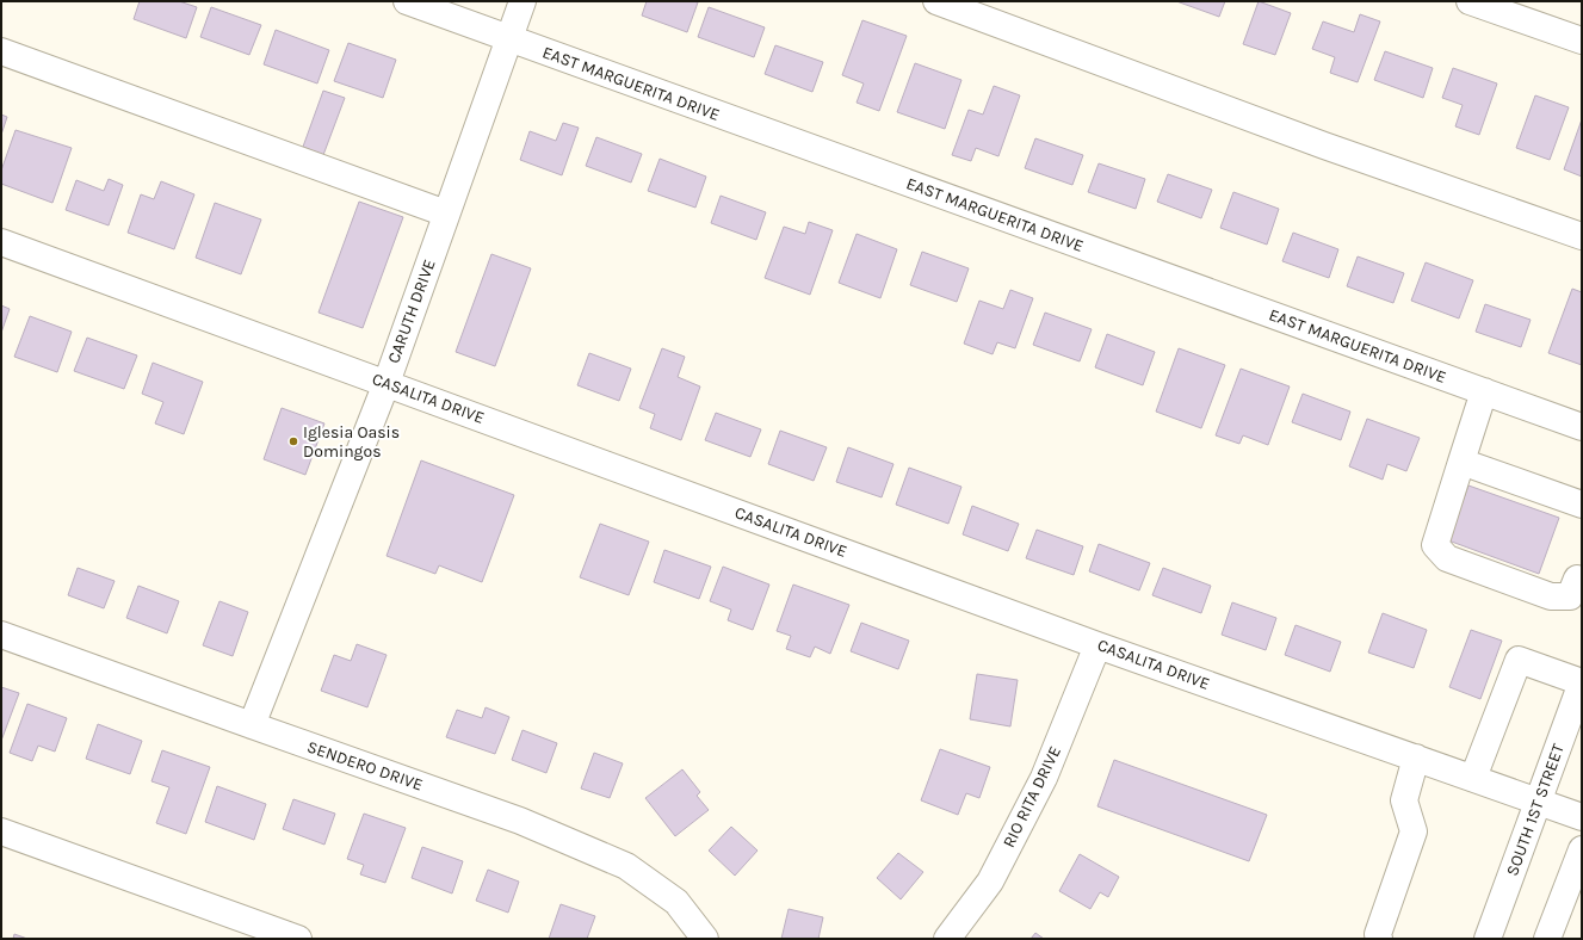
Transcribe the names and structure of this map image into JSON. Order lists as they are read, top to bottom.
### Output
{
  "streets": {
    "street": [
      "EAST MARGUERITA DRIVE",
      "CARUTH DRIVE",
      "CASALITA DRIVE",
      "SENDERO DRIVE",
      "RIO RITA DRIVE",
      "SOUTH 1ST STREET"
    ]
  },
  "crossings": [
    ["EAST MARGUERITA DRIVE", "CARUTH DRIVE"],
    ["CARUTH DRIVE", "CASALITA DRIVE"],
    ["CARUTH DRIVE", "SENDERO DRIVE"],
    ["CASALITA DRIVE", "RIO RITA DRIVE"],
    ["CASALITA DRIVE", "SOUTH 1ST STREET"]
  ],
  "places": ["Iglesia Oasis Domingos"]
}
